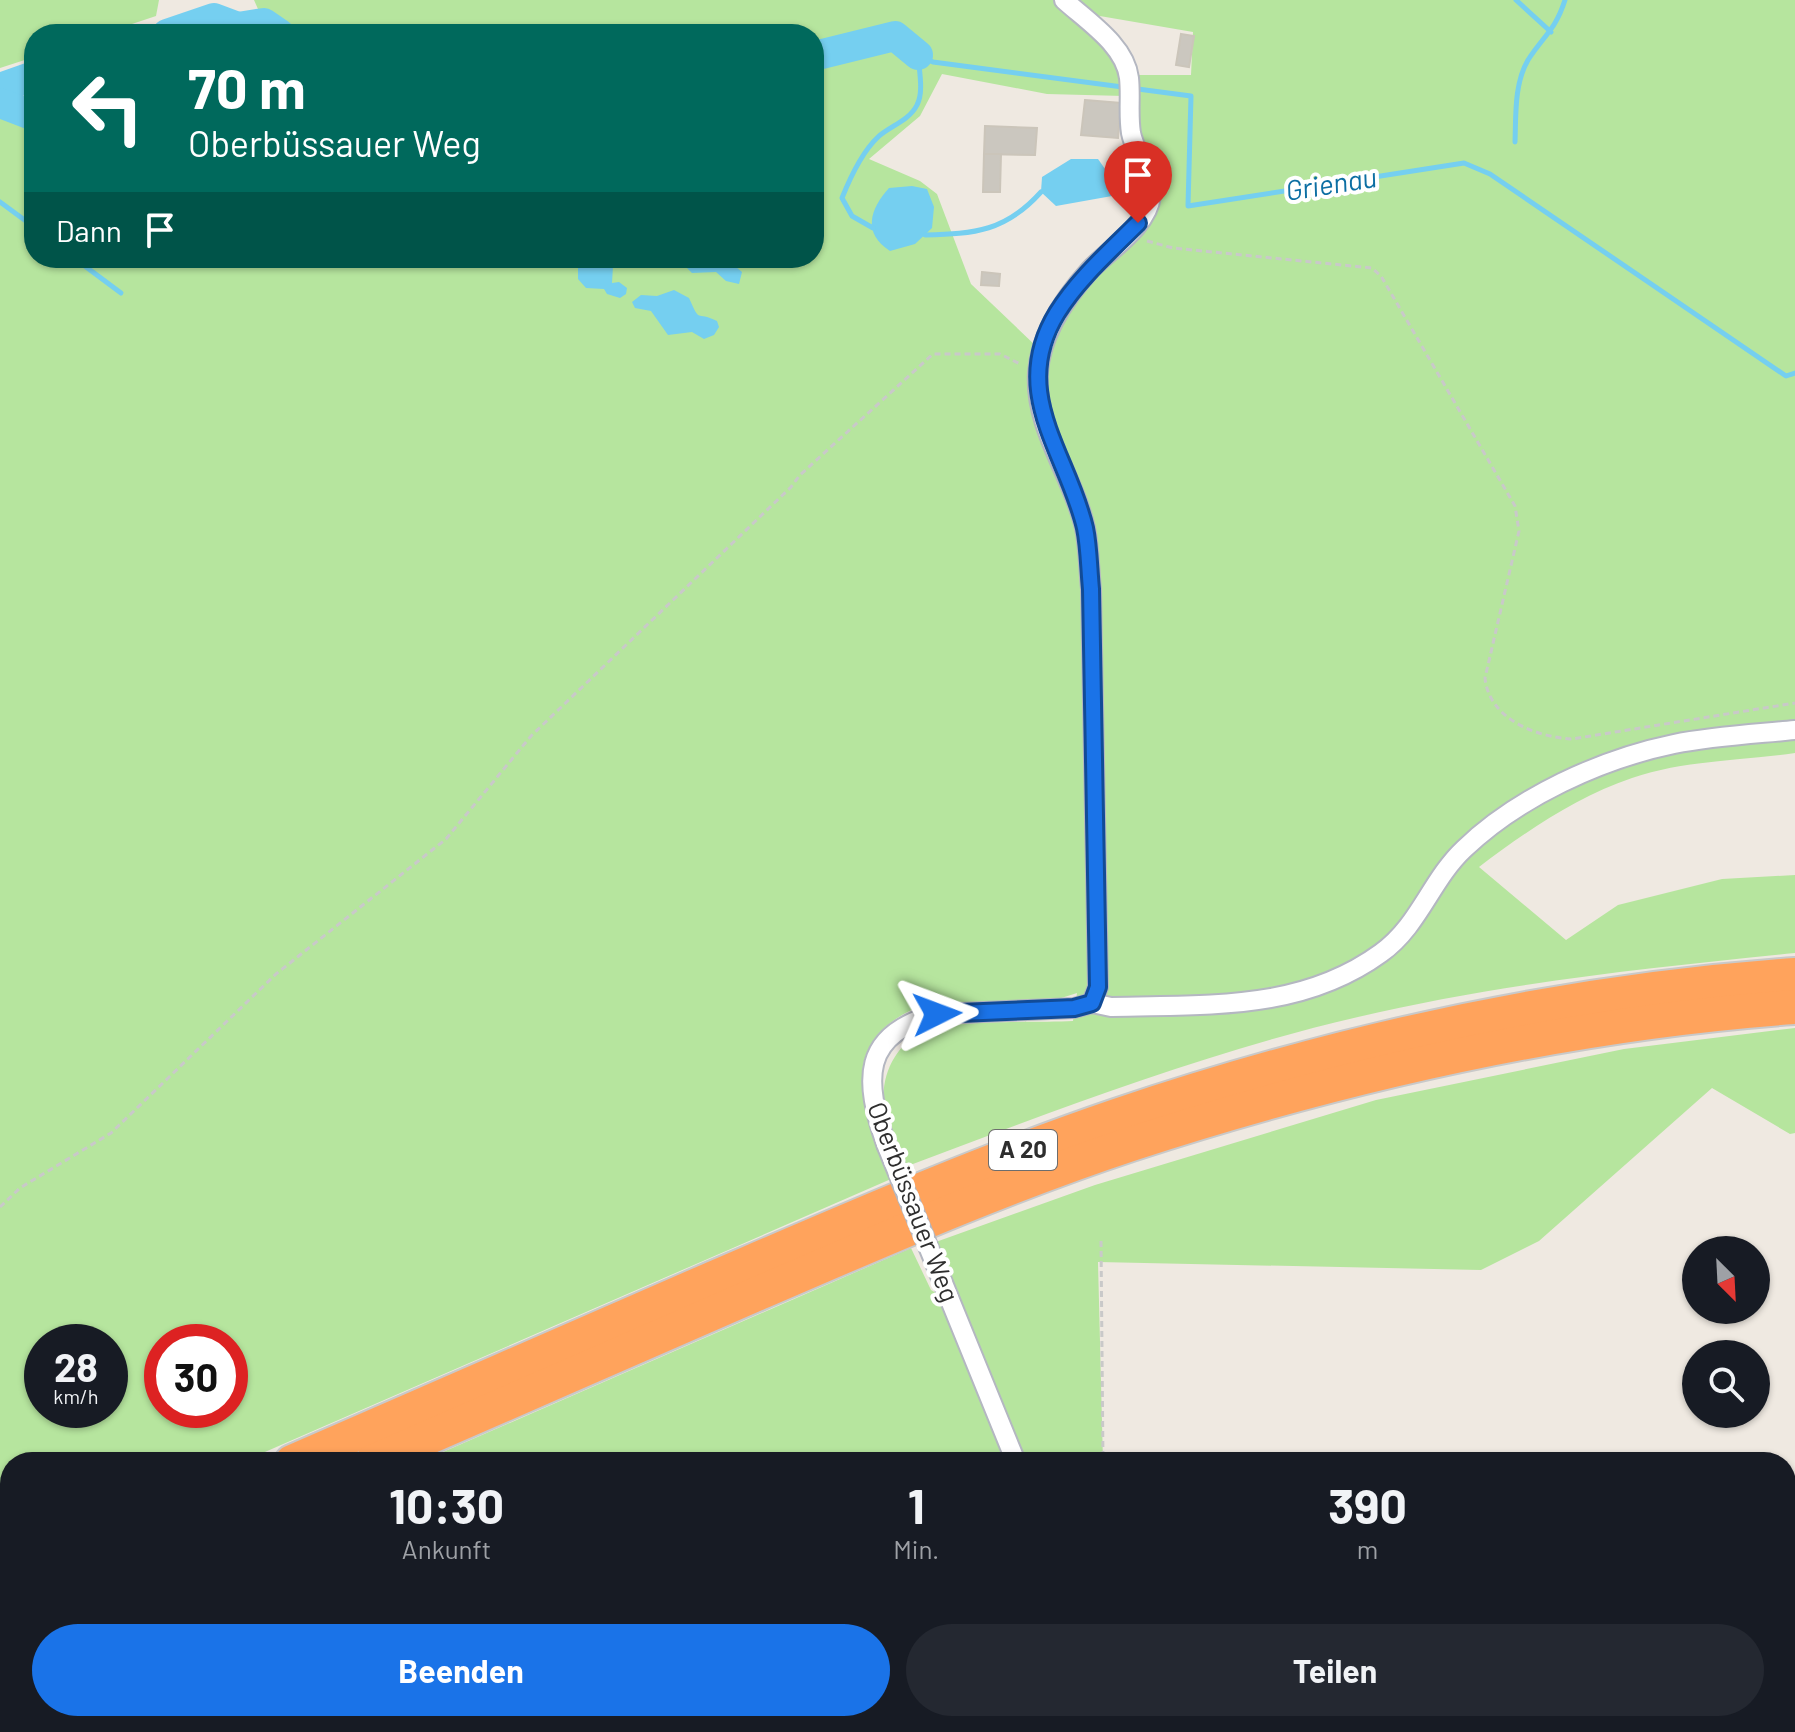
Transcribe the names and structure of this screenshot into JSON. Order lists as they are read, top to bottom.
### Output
{
  "streets": {
    "highway": ["A 20"],
    "street": ["Oberbüssauer Weg"]
  },
  "water": ["Grienau"],
  "north": "bottom right",
  "page": {
    "turn": ["70 m", "Oberbüssauer Weg"],
    "then": "Dann",
    "speed": "28 km/h",
    "limit": "30",
    "eta": [
      "10:30",
      "Ankunft",
      "1",
      "Min.",
      "390",
      "m"
    ],
    "buttons": ["Beenden", "Teilen"]
  }
}
